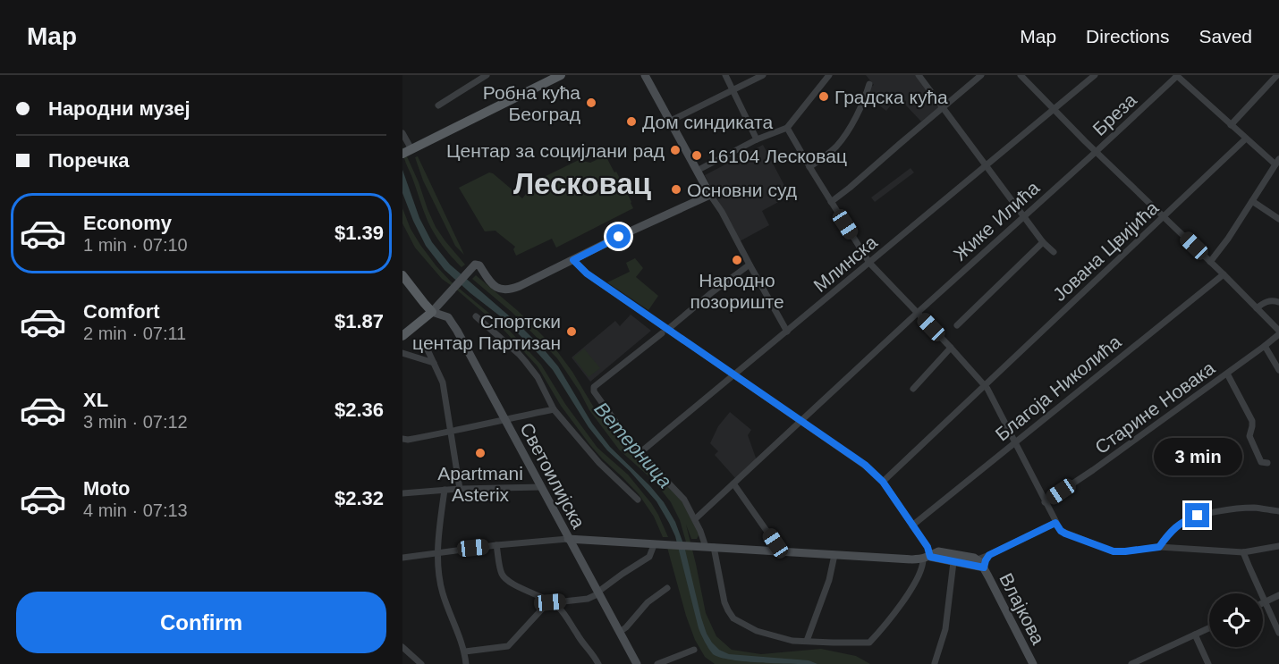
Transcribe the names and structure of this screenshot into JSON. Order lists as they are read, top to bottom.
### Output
{
  "streets": {
    "street": [
      "Бреза",
      "Жике Илића",
      "Јована Цвијића",
      "Млинска",
      "Благоја Николића",
      "Старине Новака",
      "Светоилијска",
      "Влајкова"
    ]
  },
  "crossings": [
    ["Бреза", "Жике Илића"]
  ],
  "districts": ["Лесковац"],
  "water": ["Ветерница"],
  "places": [
    "Градска кућа",
    "Робна кућа Београд",
    "Дом синдиката",
    "Центар за социјлани рад",
    "16104 Лесковац",
    "Основни суд",
    "Народно позориште",
    "Спортски центар Партизан",
    "Apartmani Asterix"
  ],
  "page": {
    "header": "Map",
    "nav": ["Map", "Directions", "Saved"],
    "banner": ["Народни музеј", "Поречка"],
    "list": [
      {
        "name": "Economy",
        "note": "1 min · 07:10",
        "value": "$1.39"
      },
      {
        "name": "Comfort",
        "note": "2 min · 07:11",
        "value": "$1.87"
      },
      {
        "name": "XL",
        "note": "3 min · 07:12",
        "value": "$2.36"
      },
      {
        "name": "Moto",
        "note": "4 min · 07:13",
        "value": "$2.32"
      }
    ],
    "bubble": "3 min",
    "buttons": "Confirm"
  }
}
